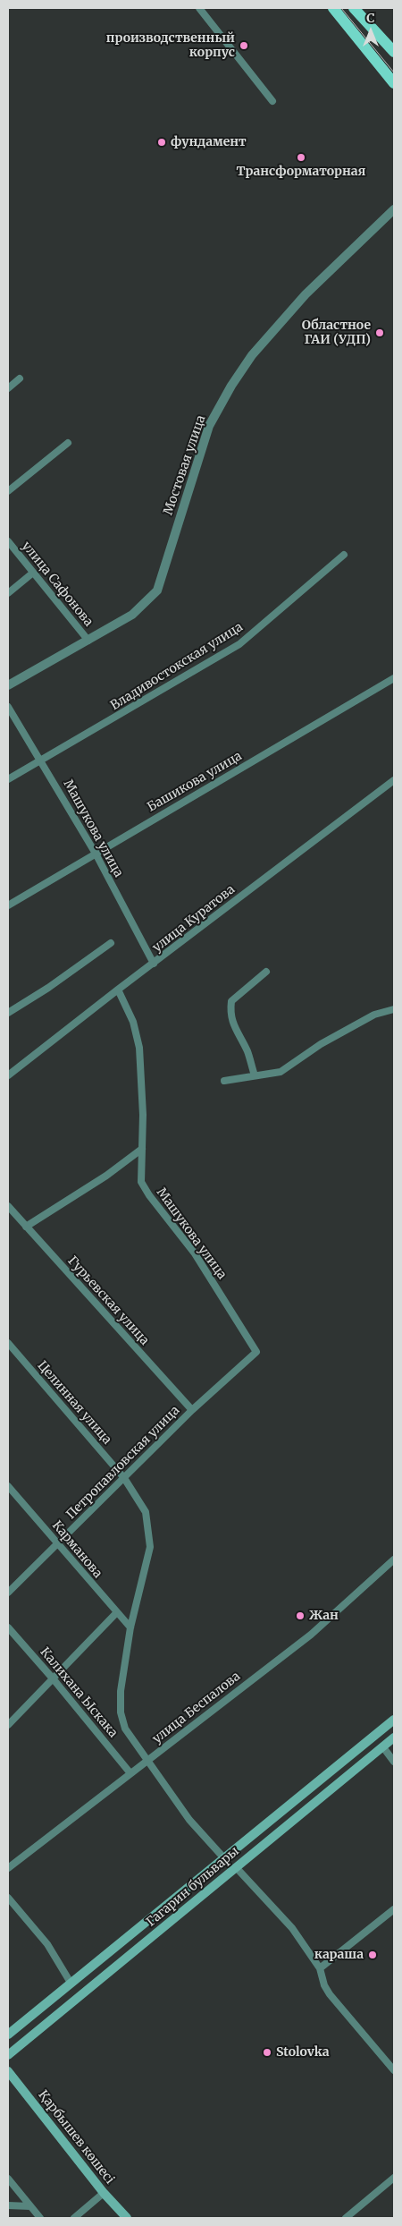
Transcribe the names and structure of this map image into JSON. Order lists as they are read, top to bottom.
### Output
{
  "streets": {
    "main road": ["Гагарин бульвары", "Қарбышев көшесі"],
    "street": [
      "Мостовая улица",
      "улица Сафонова",
      "Владивостокская улица",
      "Башикова улица",
      "Машукова улица",
      "улица Куратова",
      "Гурьевская улица",
      "Целинная улица",
      "Петропавловская улица",
      "Карманова",
      "Калихана Ыскака",
      "улица Беспалова"
    ]
  },
  "crossings": [
    ["Мостовая улица", "улица Сафонова"],
    ["Владивостокская улица", "Машукова улица"],
    ["Башикова улица", "Машукова улица"],
    ["Машукова улица", "улица Куратова"],
    ["Машукова улица", "Петропавловская улица"],
    ["Гурьевская улица", "Петропавловская улица"],
    ["Целинная улица", "Петропавловская улица"],
    ["Целинная улица", "Карманова"],
    ["Целинная улица", "улица Беспалова"],
    ["Целинная улица", "Гагарин бульвары"],
    ["Петропавловская улица", "Карманова"],
    ["Калихана Ыскака", "улица Беспалова"]
  ],
  "places": [
    "производственный корпус",
    "фундамент",
    "Трансформаторная",
    "Областное ГАИ (УДП)",
    "Жан",
    "караша",
    "Stolovka"
  ],
  "north": "top"
}
